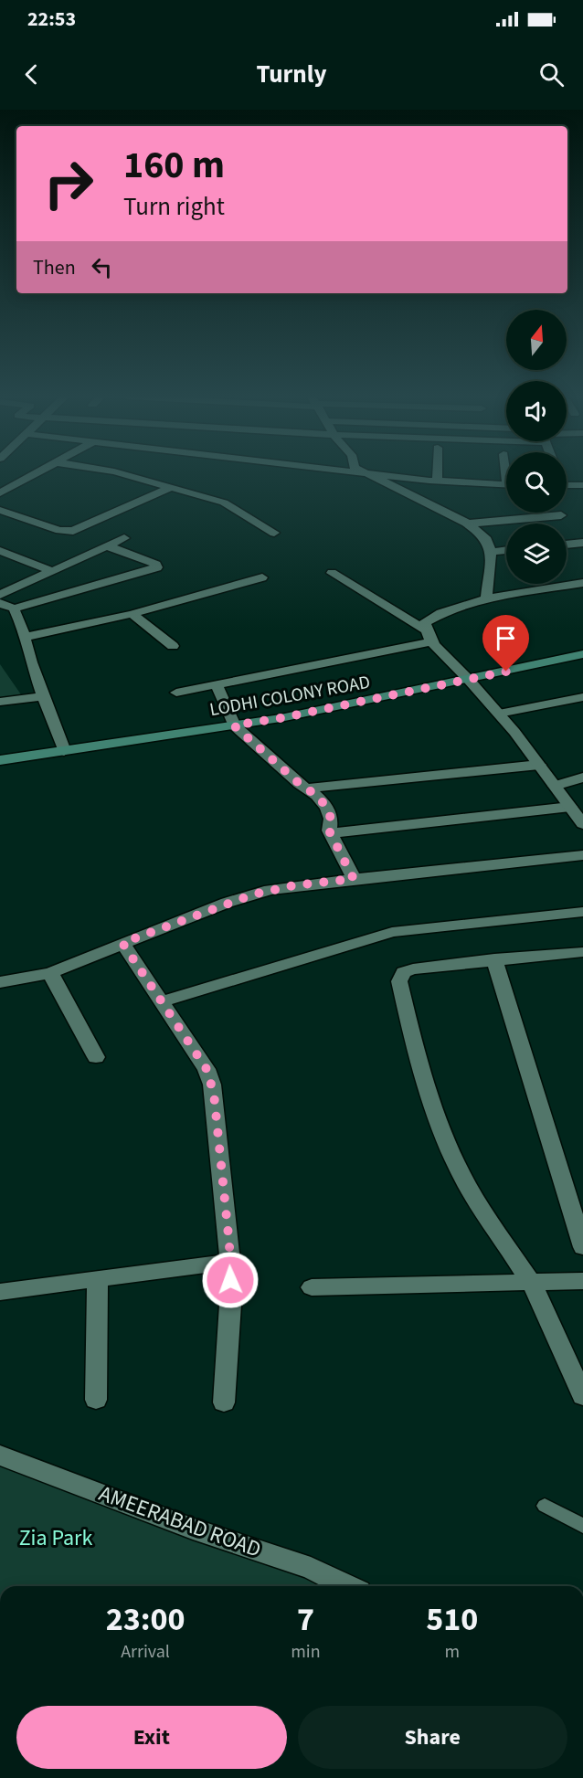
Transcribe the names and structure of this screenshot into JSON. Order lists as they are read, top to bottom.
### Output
{
  "streets": {
    "main road": ["LODHI COLONY ROAD"],
    "street": ["AMEERABAD ROAD"]
  },
  "parks": ["Zia Park"],
  "north": "top",
  "page": {
    "status": "22:53",
    "header": "Turnly",
    "turn": ["160 m", "Turn right"],
    "then": "Then",
    "eta": [
      "23:00",
      "Arrival",
      "7",
      "min",
      "510",
      "m"
    ],
    "buttons": ["Exit", "Share"]
  }
}
